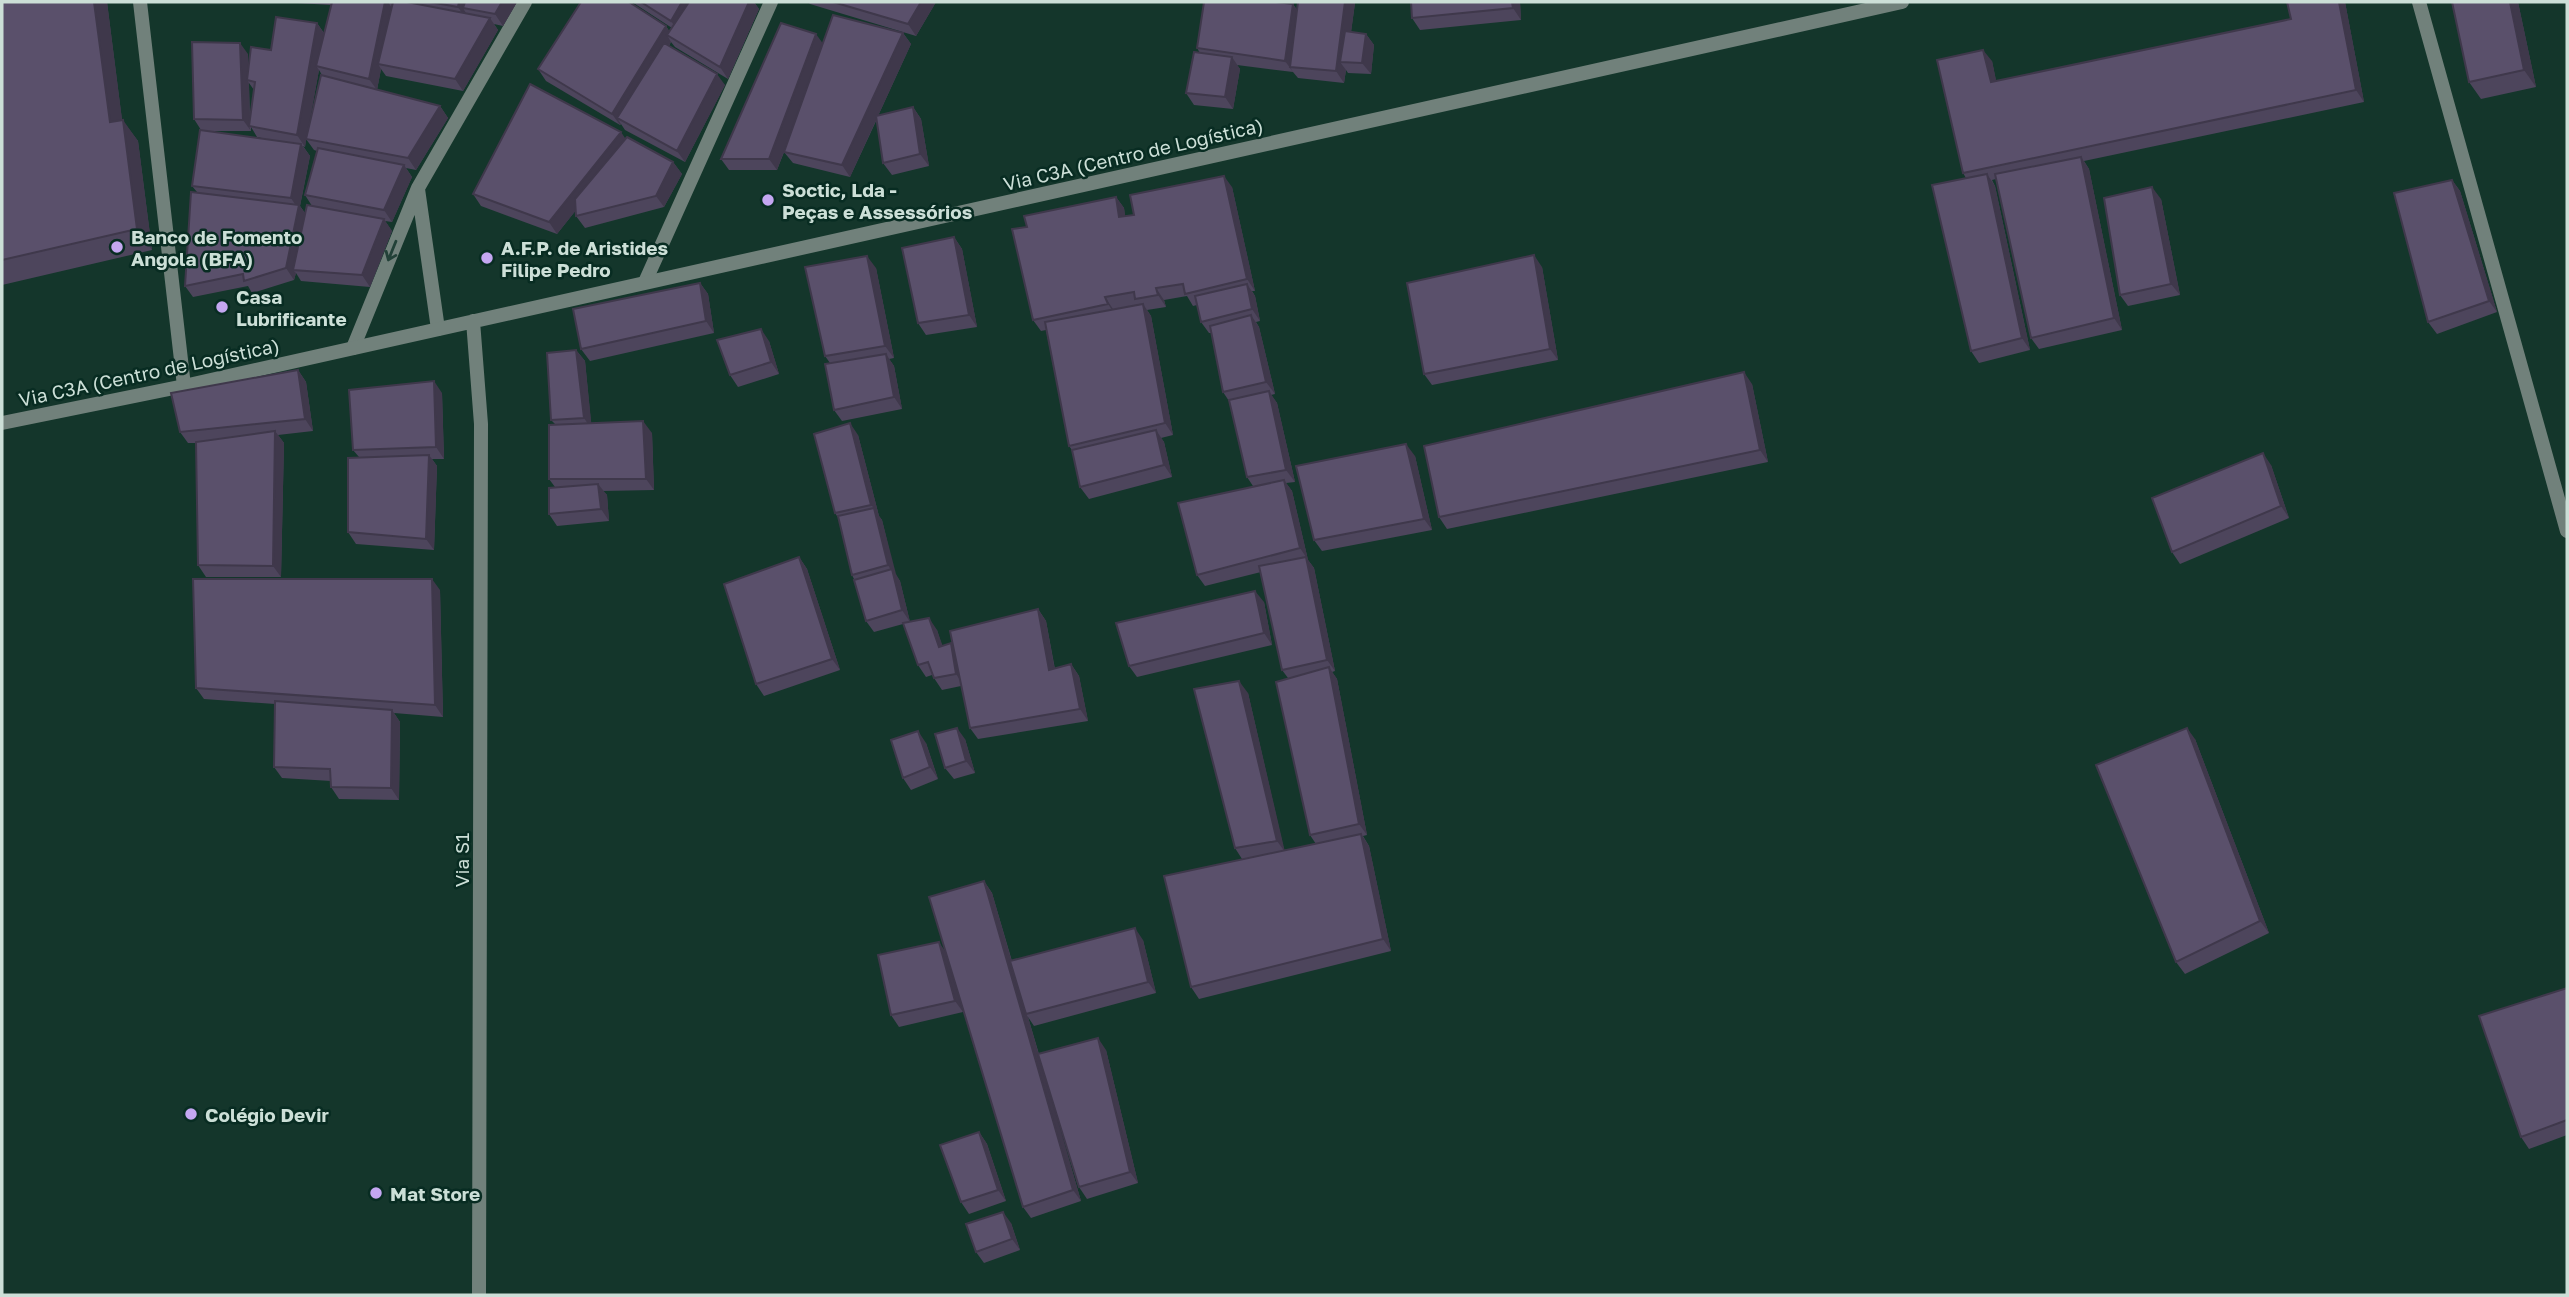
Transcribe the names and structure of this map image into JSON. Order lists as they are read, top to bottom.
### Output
{
  "streets": {
    "street": ["Via C3A (Centro de Logística)", "Via S1"]
  },
  "crossings": [
    ["Via C3A (Centro de Logística)", "Via S1"]
  ],
  "places": [
    "Soctic, Lda - Peças e Assessórios",
    "Banco de Fomento Angola (BFA)",
    "A.F.P. de Aristides Filipe Pedro",
    "Casa Lubrificante",
    "Colégio Devir",
    "Mat Store"
  ]
}
